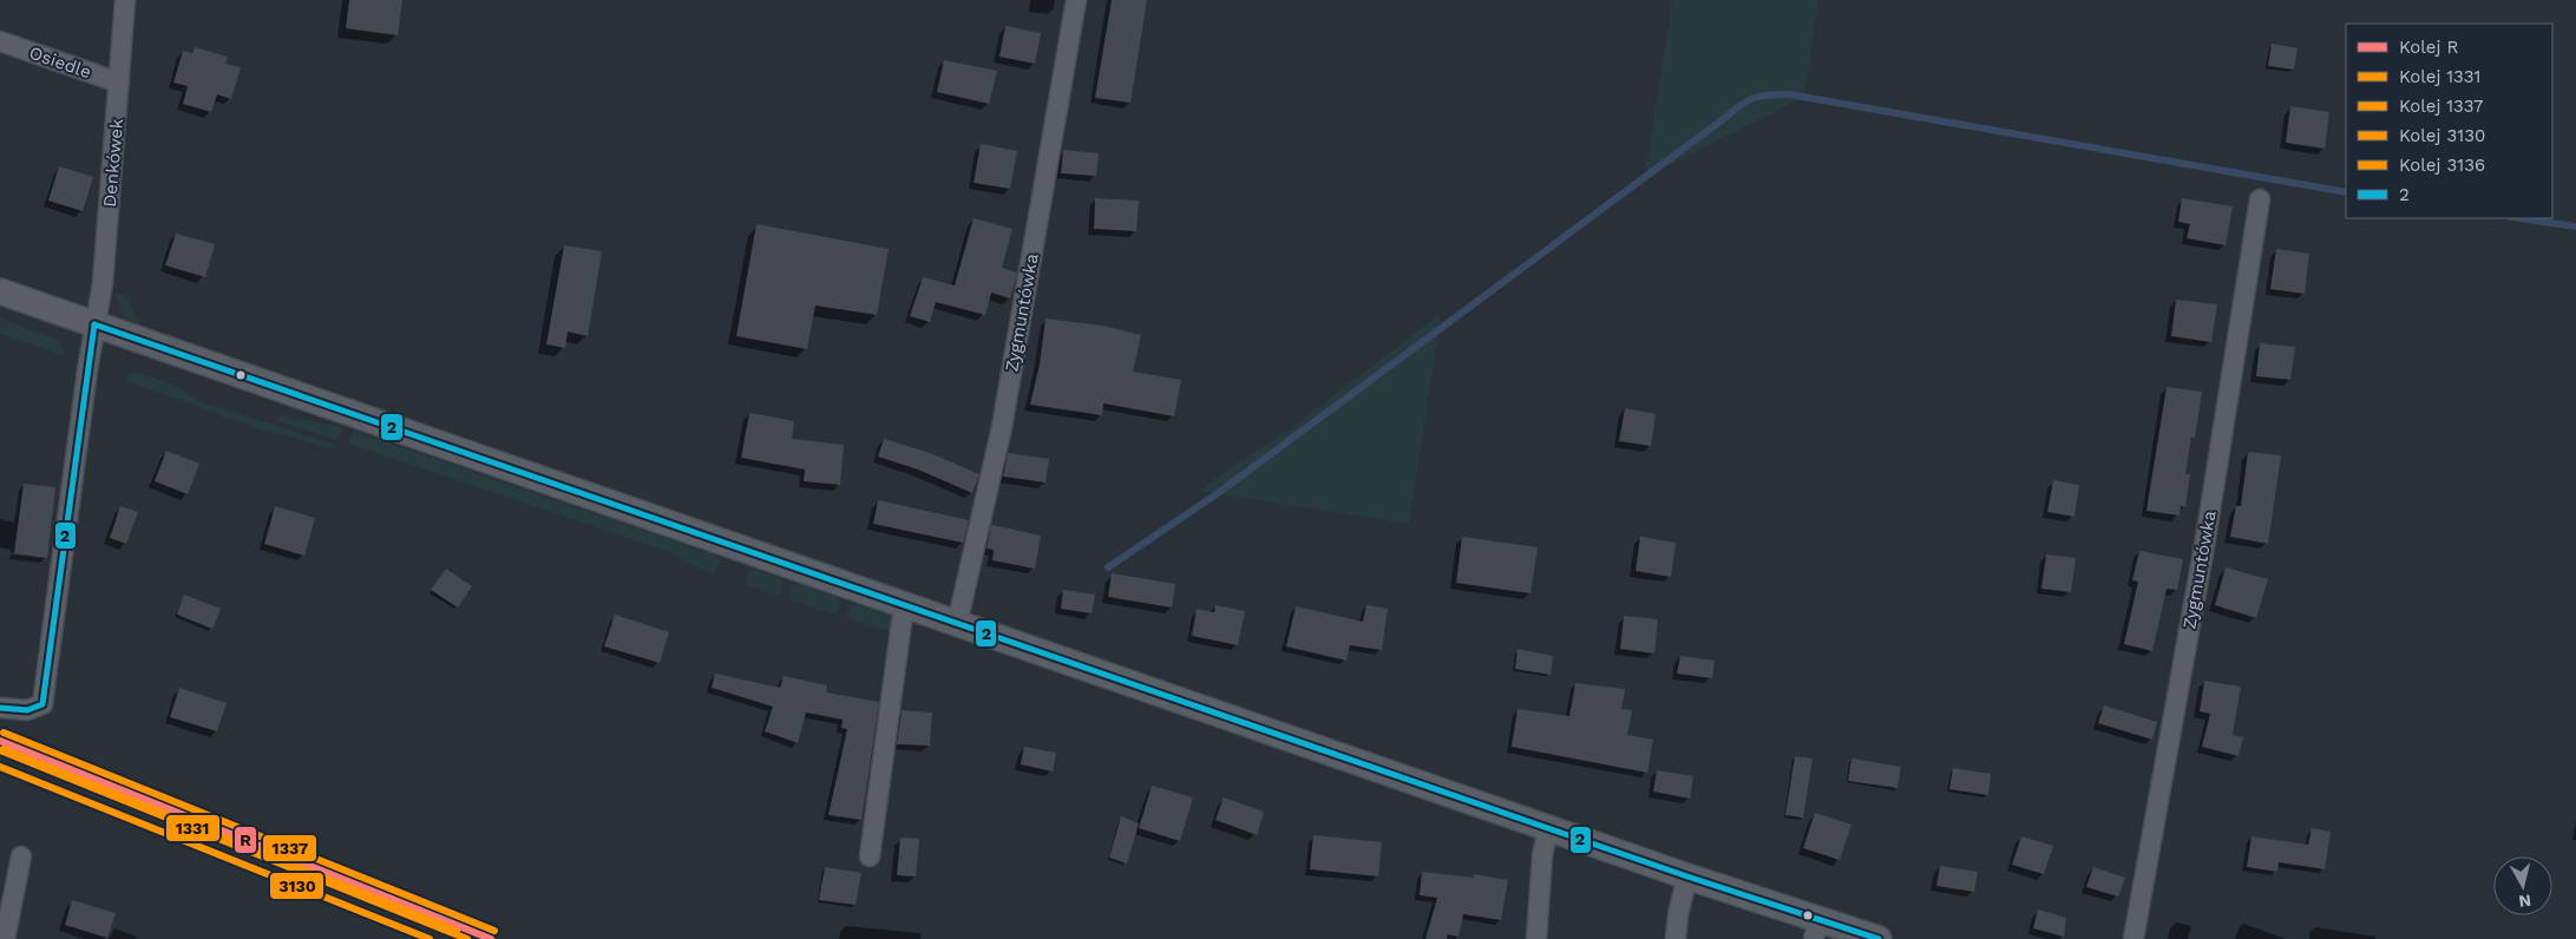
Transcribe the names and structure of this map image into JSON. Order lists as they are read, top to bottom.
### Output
{
  "streets": {
    "street": ["Osiedle", "Denkówek", "Zygmuntówka"]
  },
  "crossings": [
    ["Osiedle", "Denkówek"]
  ],
  "lines": [
    "transit line 2",
    "rail line 1337",
    "rail line R",
    "rail line 3136",
    "rail line 1331",
    "rail line 3130"
  ],
  "legend": [
    "Kolej R",
    "Kolej 1331",
    "Kolej 1337",
    "Kolej 3130",
    "Kolej 3136",
    "2"
  ],
  "north": "bottom"
}
